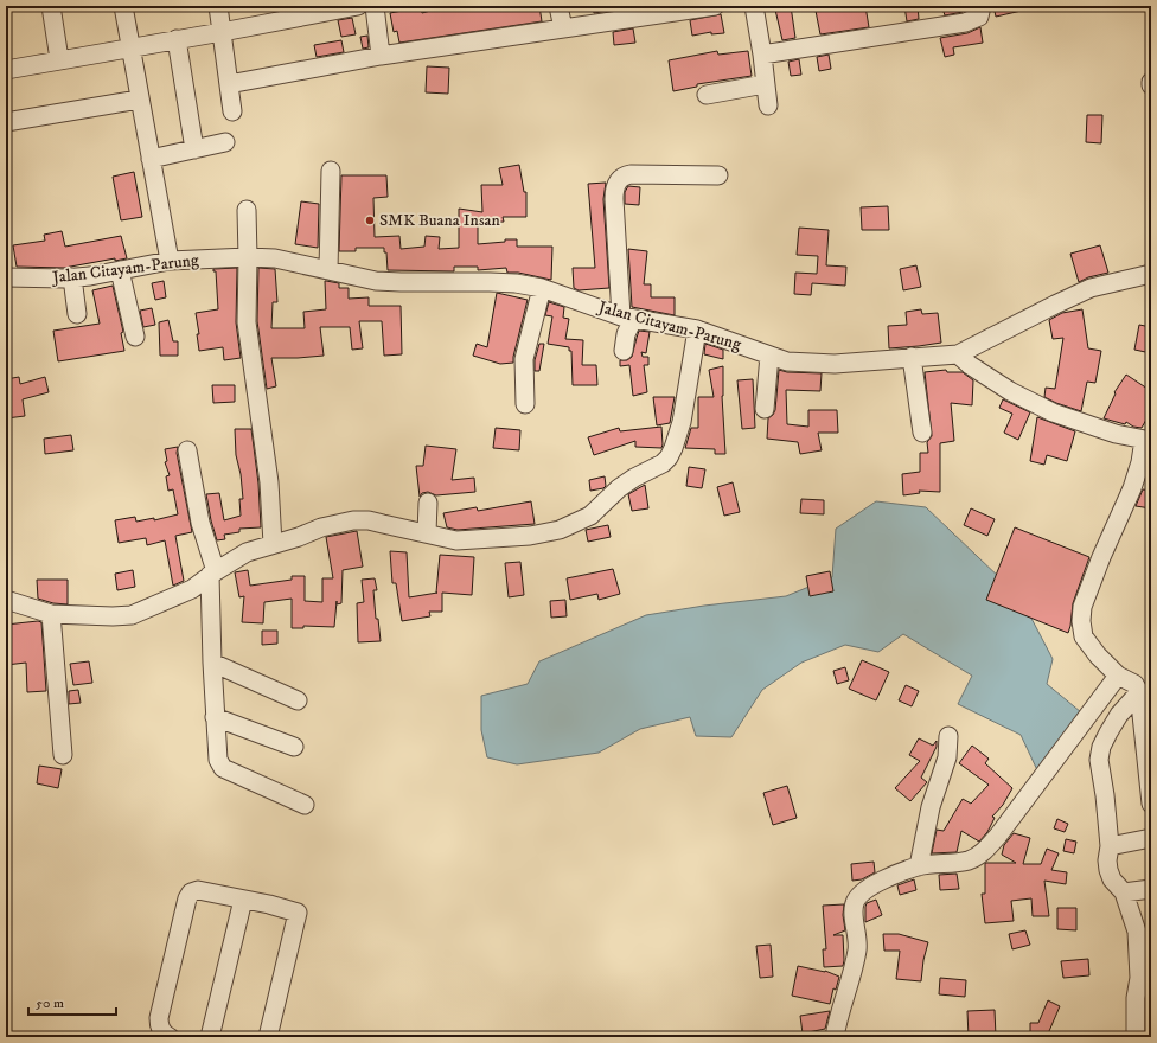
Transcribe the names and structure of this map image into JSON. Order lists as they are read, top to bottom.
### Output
{
  "streets": {
    "street": ["Jalan Citayam-Parung"]
  },
  "places": ["SMK Buana Insan"],
  "scale_bar": "50 m"
}
